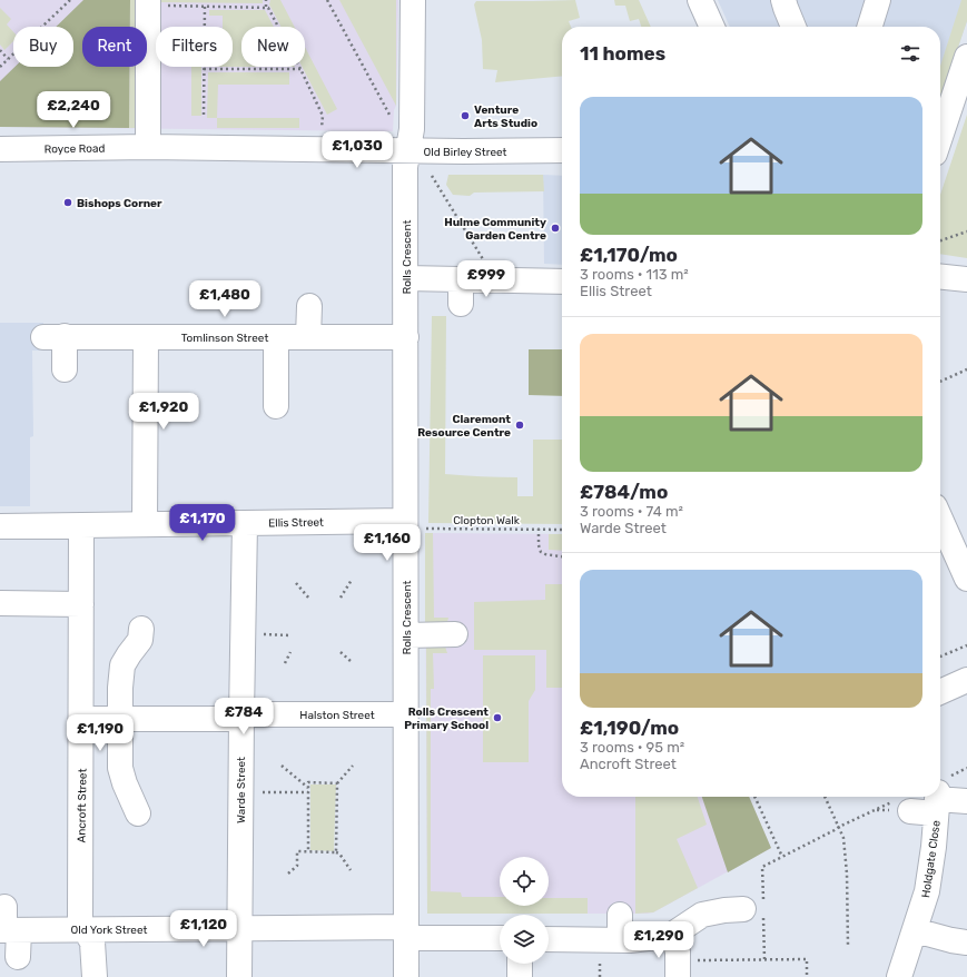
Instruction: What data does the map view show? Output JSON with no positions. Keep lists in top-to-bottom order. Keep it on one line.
{"streets":{"street":["Royce Road","Old Birley Street","Rolls Crescent","Tomlinson Street","Ellis Street","Halston Street","Warde Street","Ancroft Street","Holdgate Close","Old York Street"],"path":["Clopton Walk"]},"crossings":[["Royce Road","Old Birley Street"],["Old Birley Street","Rolls Crescent"],["Rolls Crescent","Tomlinson Street"],["Rolls Crescent","Clopton Walk"],["Rolls Crescent","Ellis Street"],["Rolls Crescent","Halston Street"],["Rolls Crescent","Old York Street"],["Clopton Walk","Ellis Street"],["Ellis Street","Warde Street"],["Ellis Street","Ancroft Street"],["Halston Street","Warde Street"],["Halston Street","Ancroft Street"],["Warde Street","Old York Street"],["Ancroft Street","Old York Street"]],"places":["Venture Arts Studio","Bishops Corner","Hulme Community Garden Centre","Claremont Resource Centre","Rolls Crescent Primary School"],"page":{"chip":["Buy","Rent","Filters","New"],"heading":"11 homes","list":[{"name":"£1,170/mo","note":"3 rooms · 113 m² · Ellis Street"},{"name":"£784/mo","note":"3 rooms · 74 m² · Warde Street"},{"name":"£1,190/mo","note":"3 rooms · 95 m² · Ancroft Street"}],"price":["£2,240","£1,030","£999","£1,480","£1,920","£1,170","£1,160","£784","£1,190","£1,120","£1,290"]}}
